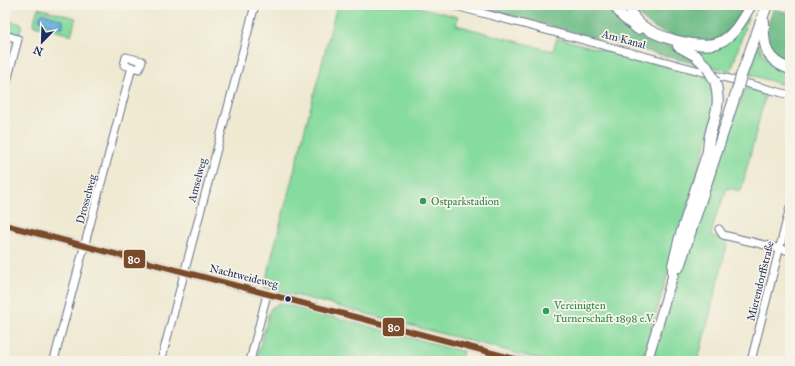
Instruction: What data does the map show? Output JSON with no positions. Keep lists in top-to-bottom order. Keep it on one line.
{"streets":{"street":["Am Kanal","Amselweg","Drosselweg","Nachtweideweg","Mierendorffstraße"]},"crossings":[["Amselweg","Nachtweideweg"],["Drosselweg","Nachtweideweg"]],"places":["Ostparkstadion","Vereinigten Turnerschaft 1898 e.V."],"lines":["transit line 80"],"north":"bottom left"}
